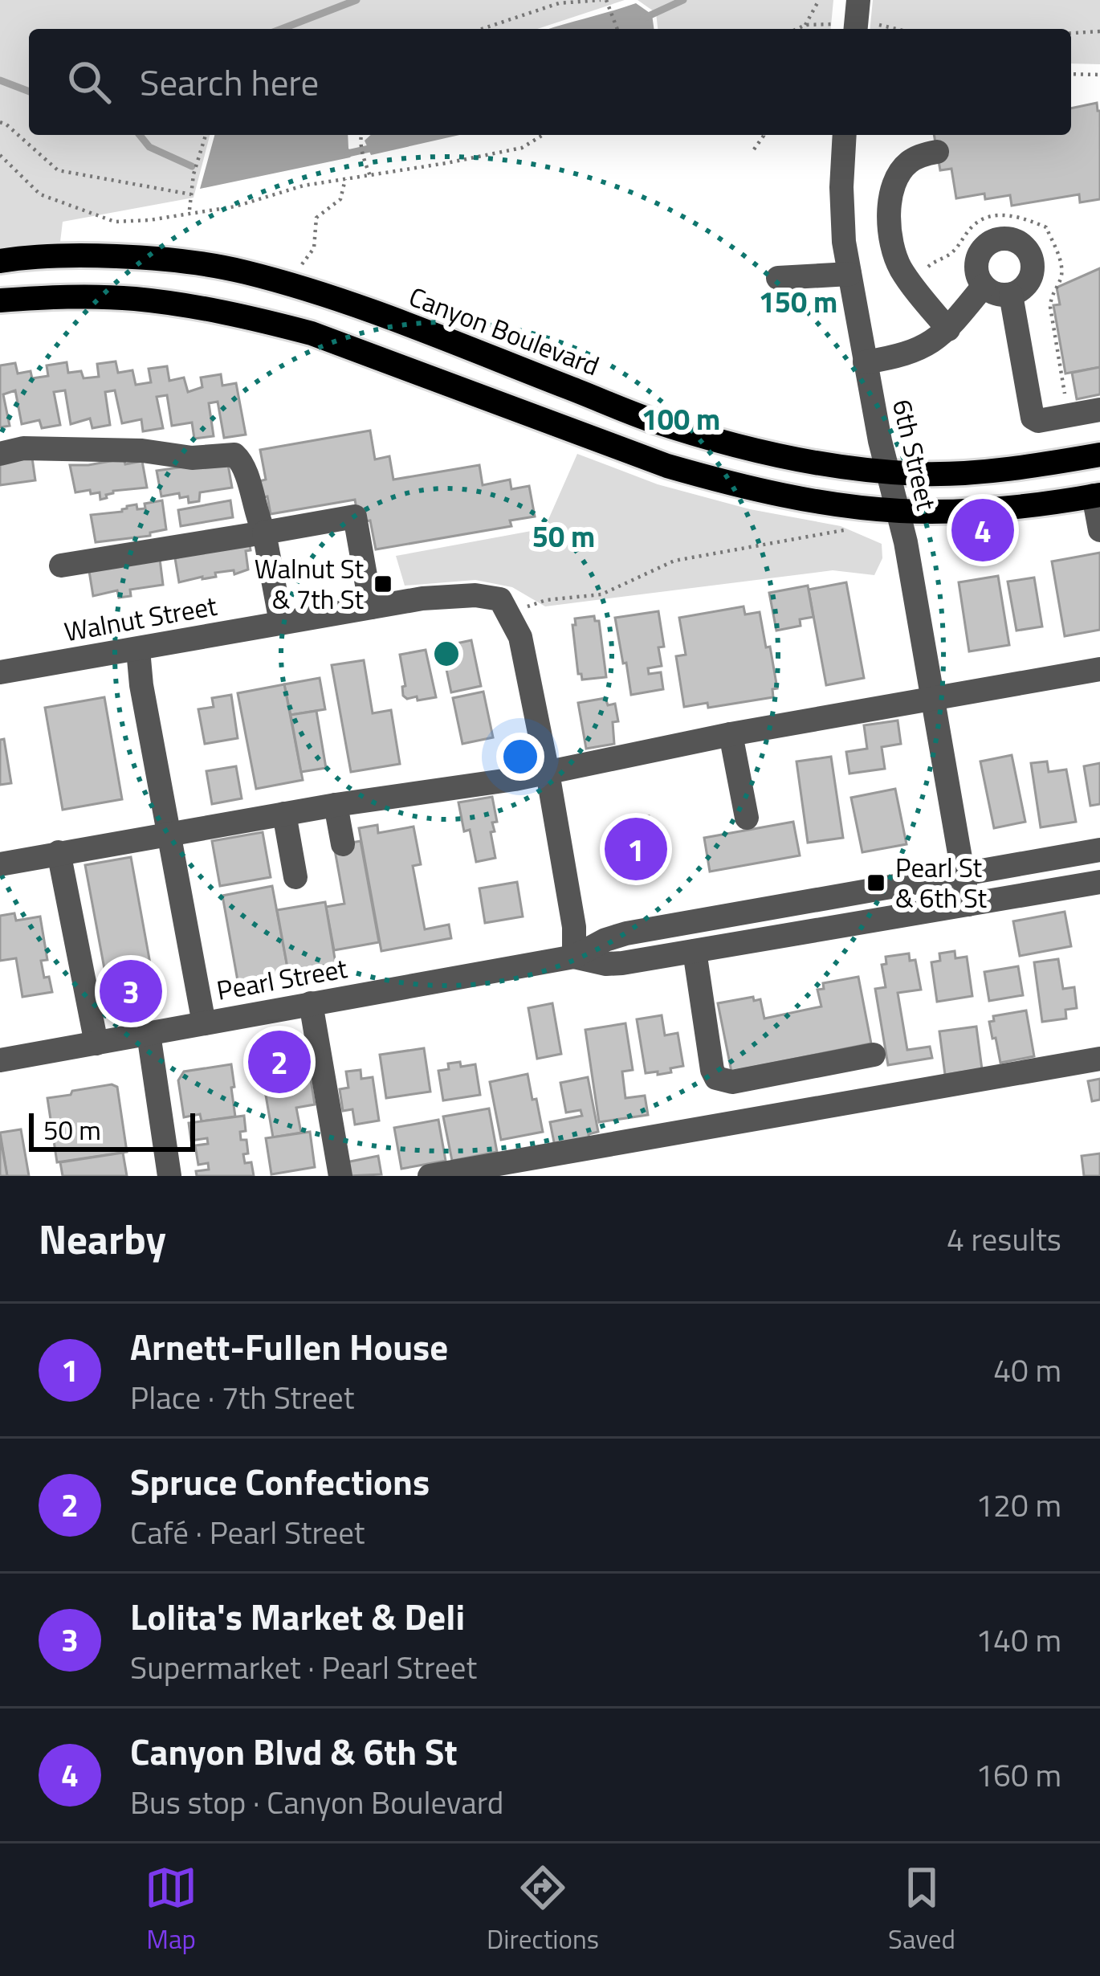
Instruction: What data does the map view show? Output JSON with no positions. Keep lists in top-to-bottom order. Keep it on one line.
{"streets":{"main road":["Canyon Boulevard"],"street":["6th Street","Walnut Street","Pearl Street"]},"crossings":[["Canyon Boulevard","6th Street"],["6th Street","Pearl Street"]],"places":{"transit":["Walnut St & 7th St","Pearl St & 6th St"]},"scale_bar":"50 m","page":{"search":"Search here","pins":["4","1","3","2"],"scale":"50 m","heading":["Nearby","4 results"],"list":[{"mark":"1","name":"Arnett-Fullen House","note":"Place · 7th Street","value":"40 m"},{"mark":"2","name":"Spruce Confections","note":"Café · Pearl Street","value":"120 m"},{"mark":"3","name":"Lolita's Market & Deli","note":"Supermarket · Pearl Street","value":"140 m"},{"mark":"4","name":"Canyon Blvd & 6th St","note":"Bus stop · Canyon Boulevard","value":"160 m"}],"nav":["Map","Directions","Saved"]},"rings":["150 m","100 m","50 m"]}
